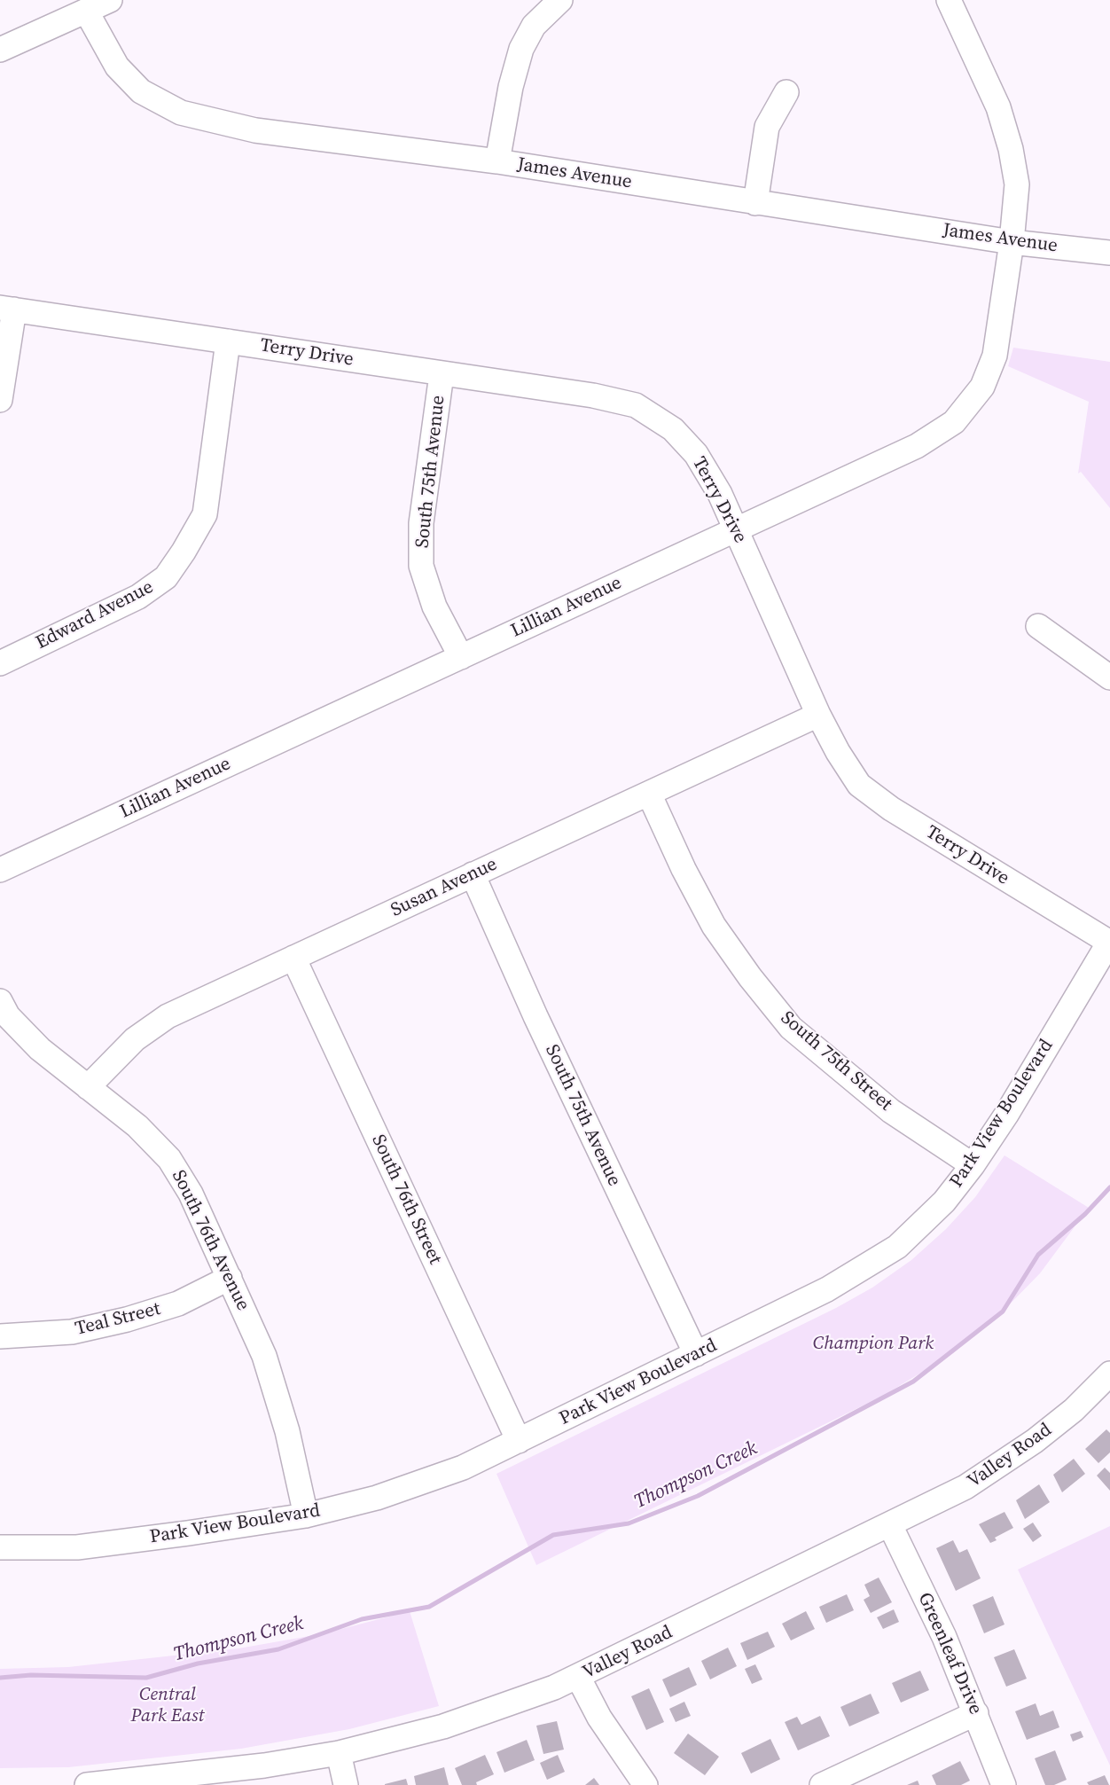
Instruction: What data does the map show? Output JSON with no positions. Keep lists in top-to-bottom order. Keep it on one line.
{"streets":{"street":["James Avenue","Terry Drive","South 75th Avenue","Lillian Avenue","Edward Avenue","Susan Avenue","South 75th Street","Park View Boulevard","South 76th Street","South 76th Avenue","Teal Street","Valley Road","Greenleaf Drive"]},"crossings":[["James Avenue","Lillian Avenue"],["Terry Drive","South 75th Avenue"],["Terry Drive","Lillian Avenue"],["Terry Drive","Edward Avenue"],["Terry Drive","Susan Avenue"],["Terry Drive","Park View Boulevard"],["South 75th Avenue","Lillian Avenue"],["South 75th Avenue","Susan Avenue"],["South 75th Avenue","Park View Boulevard"],["Susan Avenue","South 75th Street"],["Susan Avenue","South 76th Street"],["Susan Avenue","South 76th Avenue"],["South 75th Street","Park View Boulevard"],["Park View Boulevard","South 76th Street"],["Park View Boulevard","South 76th Avenue"],["South 76th Avenue","Teal Street"],["Valley Road","Greenleaf Drive"]],"water":["Thompson Creek"],"parks":["Champion Park","Central Park East"]}
